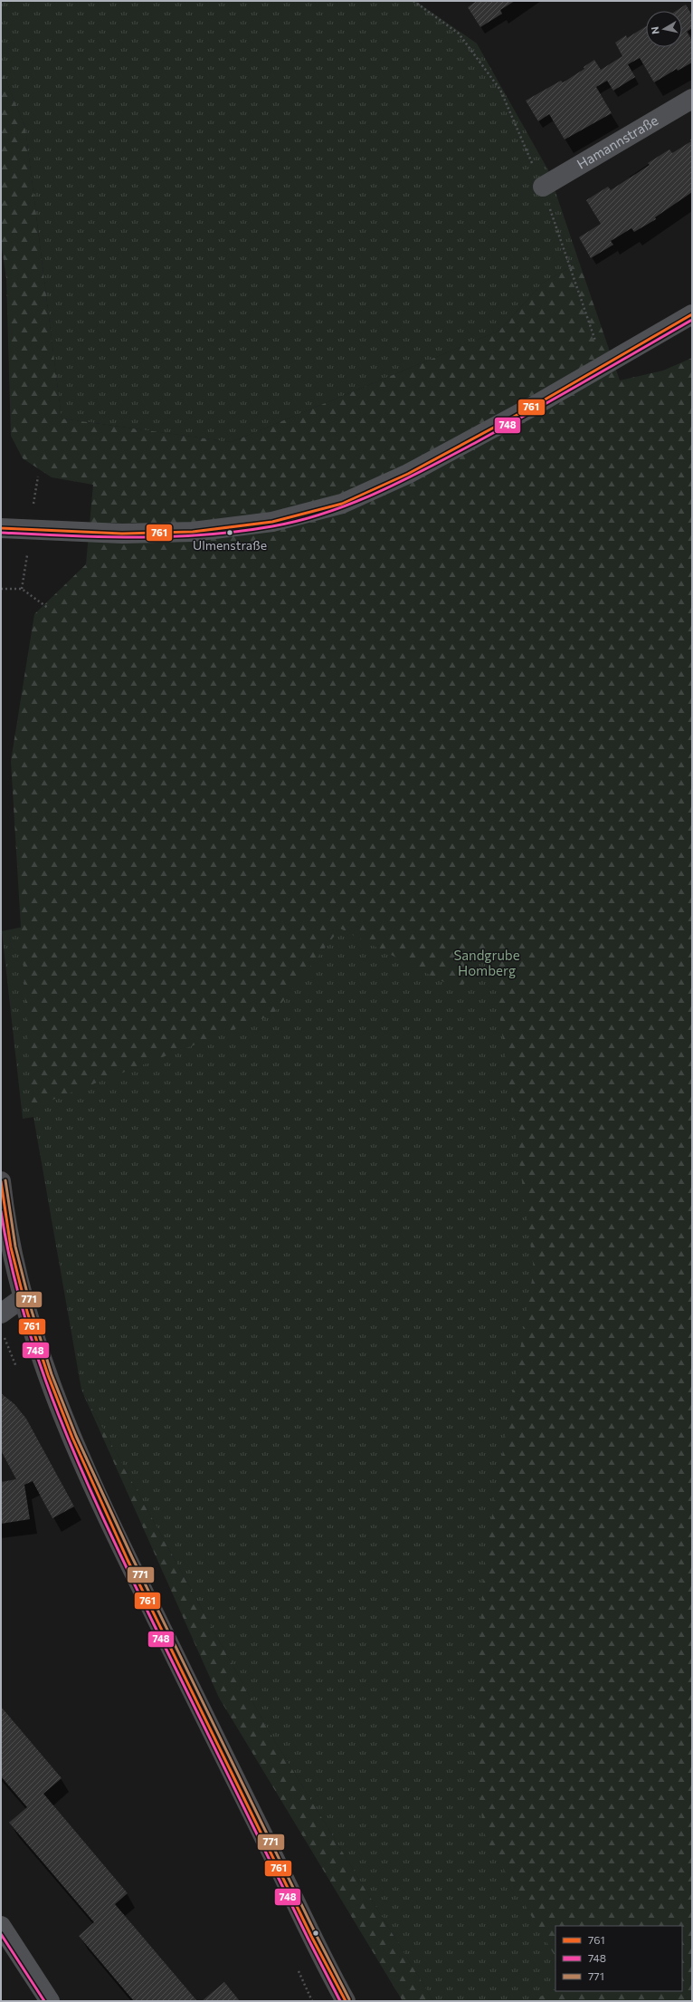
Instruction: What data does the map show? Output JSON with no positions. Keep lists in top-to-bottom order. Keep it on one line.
{"streets":{"street":["Hamannstraße"]},"parks":["Sandgrube Homberg"],"places":["Ulmenstraße"],"lines":["transit line 761","transit line 748","transit line 771"],"legend":["761","748","771"],"north":"left"}
